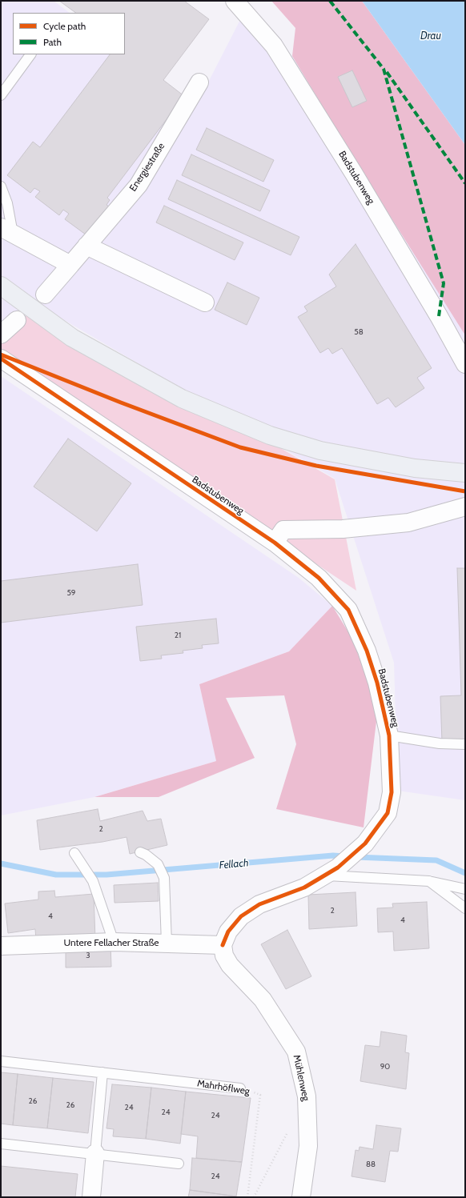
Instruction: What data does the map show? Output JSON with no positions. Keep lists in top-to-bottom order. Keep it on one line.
{"streets":{"street":["Energiestraße","Badstubenweg","Untere Fellacher Straße","Mühlenweg"],"lane":["Mahrhöflweg"]},"crossings":[["Badstubenweg","Untere Fellacher Straße"],["Badstubenweg","Mühlenweg"],["Untere Fellacher Straße","Mühlenweg"]],"water":["Drau","Fellach"],"house_numbers":["58","59","21","2","2","4","4","3","90","26","26","24","24","24","88","24"],"legend":["Cycle path","Path"]}
